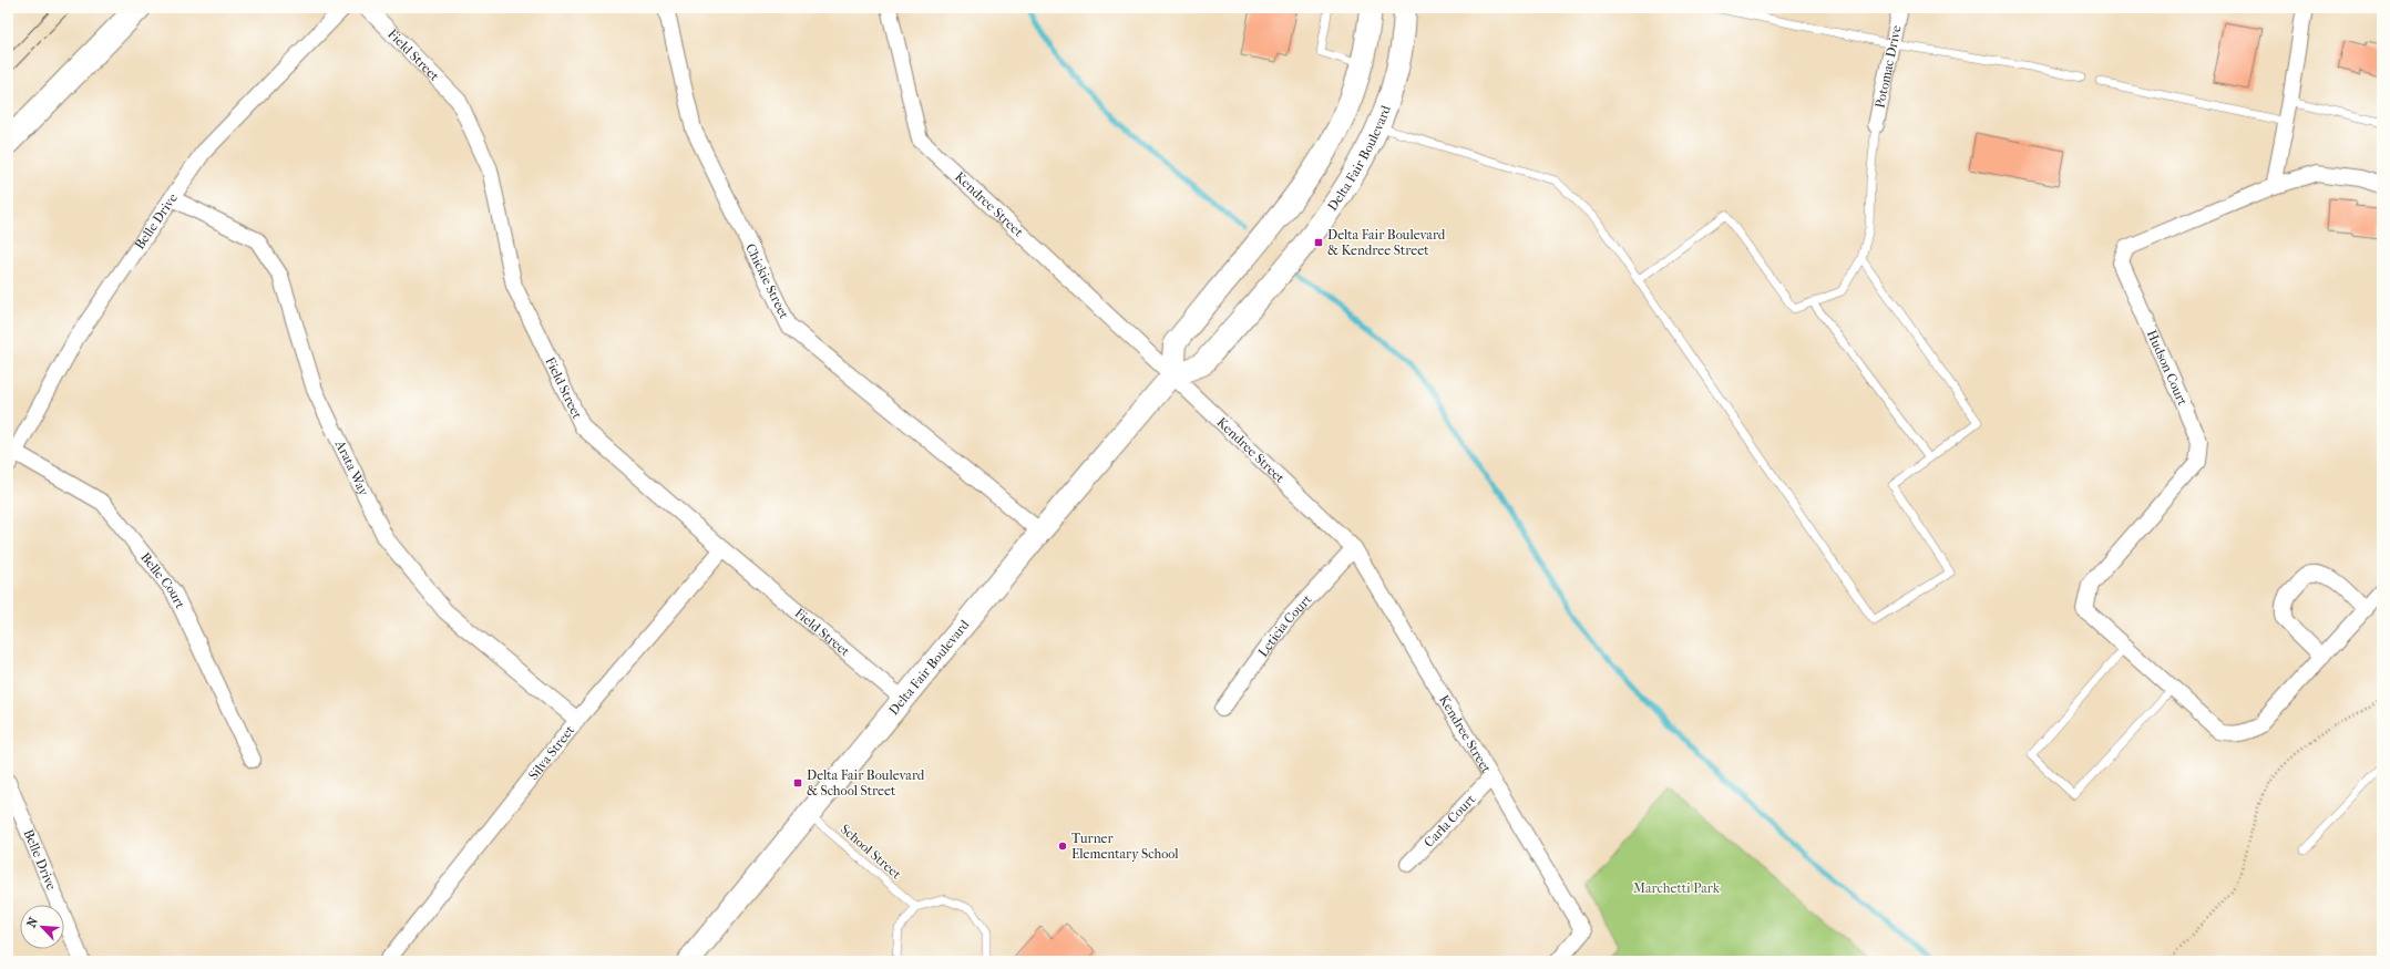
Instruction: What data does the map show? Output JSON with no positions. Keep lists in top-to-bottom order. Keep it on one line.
{"streets":{"main road":["Delta Fair Boulevard"],"street":["Field Street","Potomac Drive","Kendree Street","Belle Drive","Chickie Street","Hudson Court","Arata Way","Belle Court","Leticia Court","Silva Street","Carla Court"],"lane":["School Street"]},"crossings":[["Field Street","Delta Fair Boulevard"],["Field Street","Silva Street"],["Delta Fair Boulevard","Kendree Street"],["Delta Fair Boulevard","Chickie Street"],["Delta Fair Boulevard","School Street"],["Kendree Street","Leticia Court"],["Kendree Street","Carla Court"],["Belle Drive","Arata Way"],["Belle Drive","Belle Court"],["Arata Way","Silva Street"]],"parks":["Marchetti Park"],"places":{"transit":["Delta Fair Boulevard & Kendree Street","Delta Fair Boulevard & School Street"],"other":["Turner Elementary School"]},"north":"top left"}
